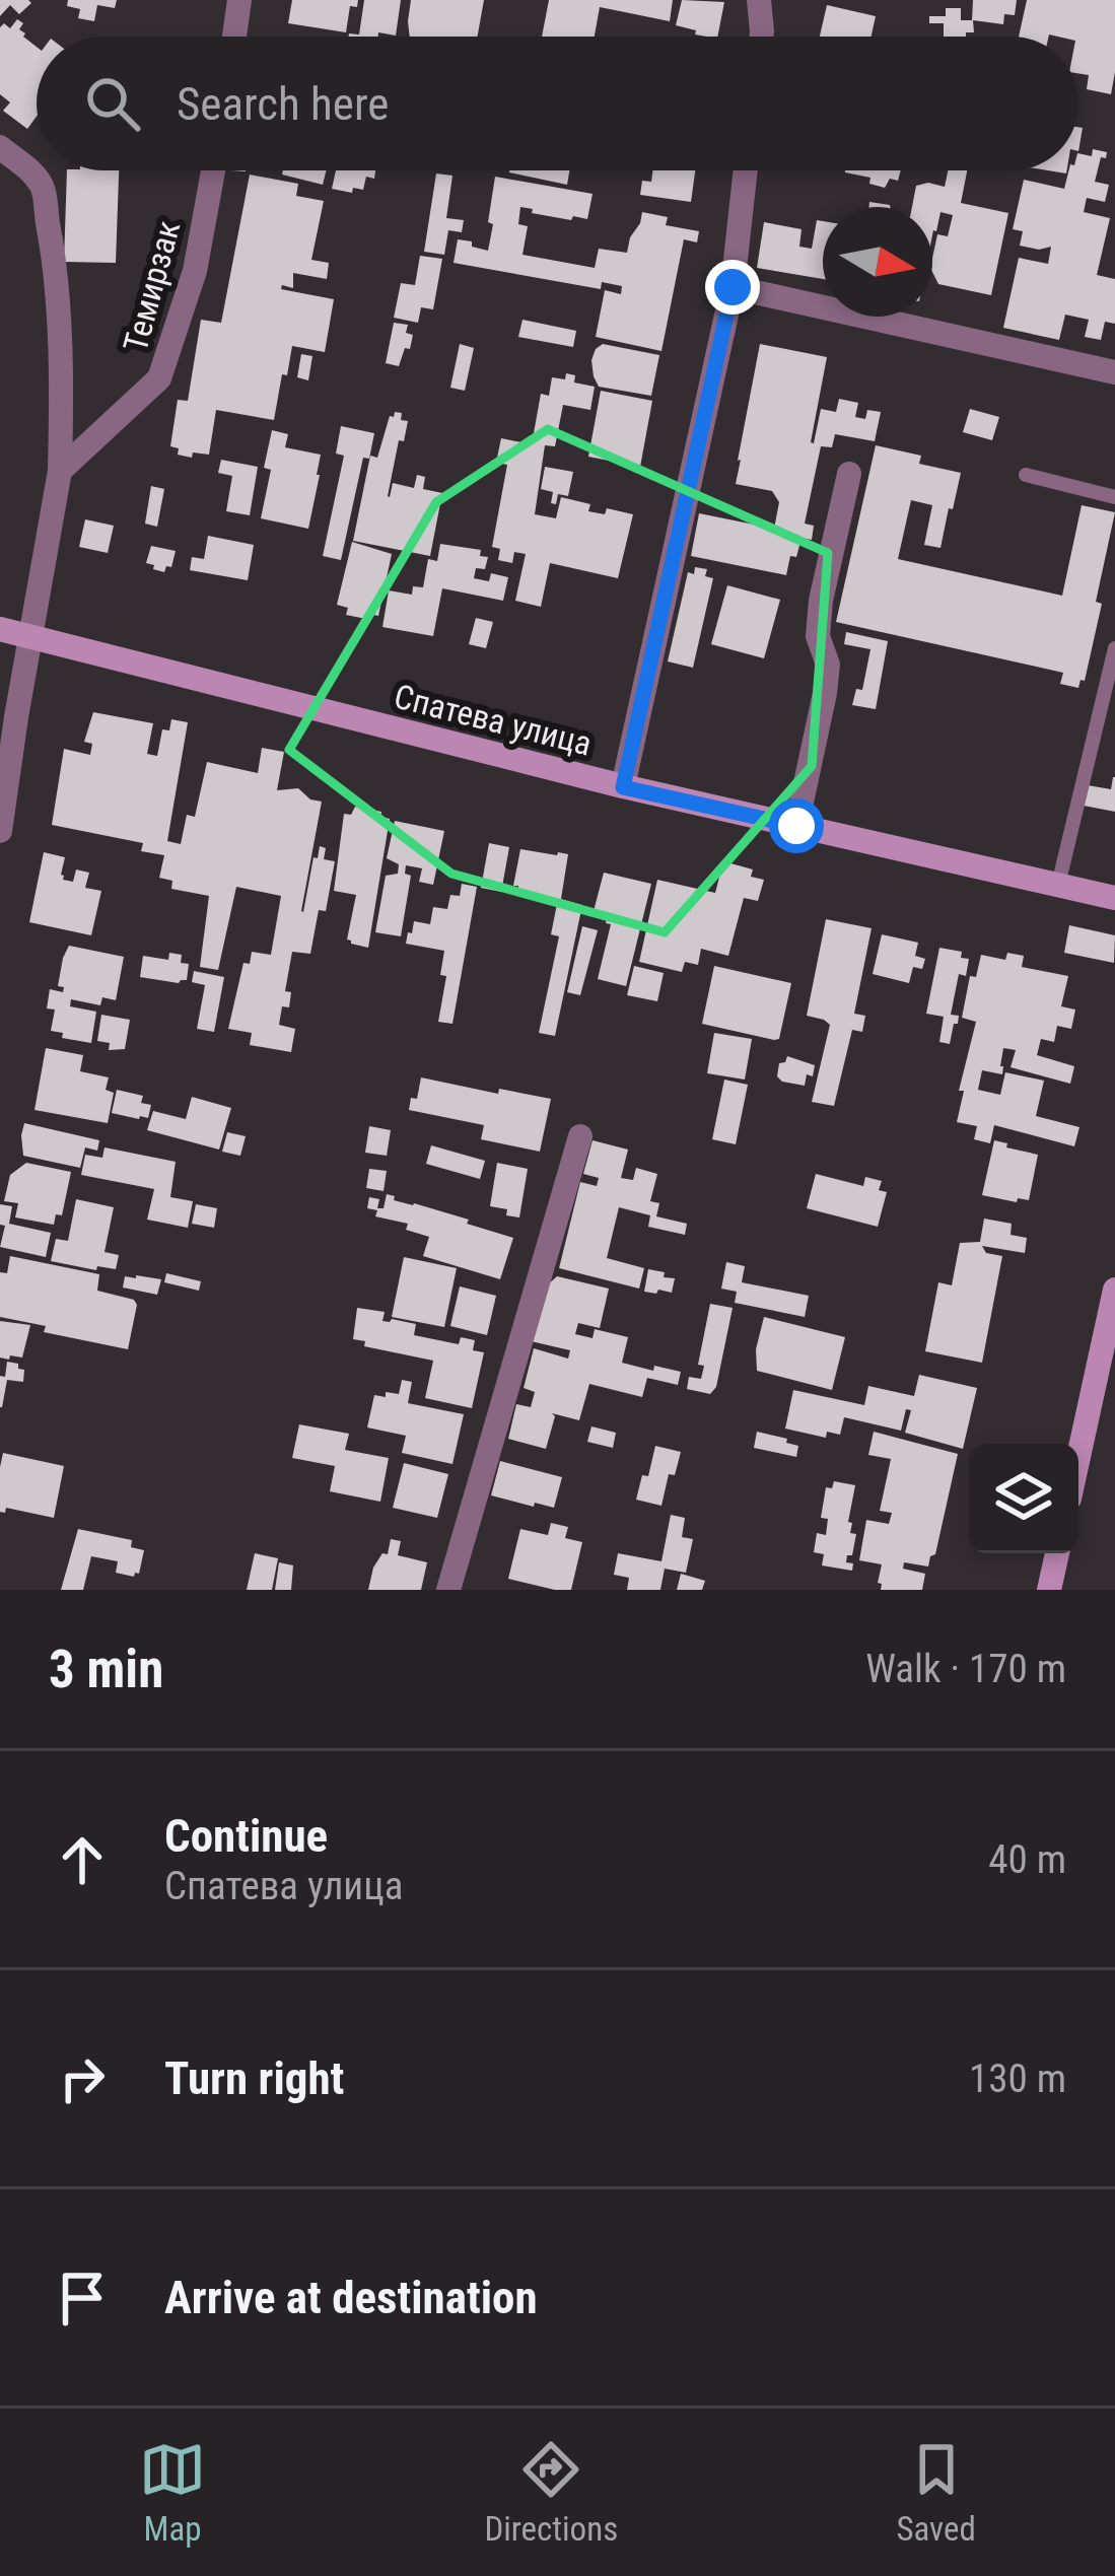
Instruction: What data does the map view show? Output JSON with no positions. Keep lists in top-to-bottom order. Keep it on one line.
{"streets":{"street":["Темирзак","Спатева улица"]},"north":"right","page":{"search":"Search here","heading":["3 min","Walk · 170 m"],"list":[["Continue","Спатева улица","40 m"],["Turn right","130 m"],"Arrive at destination"],"nav":["Map","Directions","Saved"]}}
